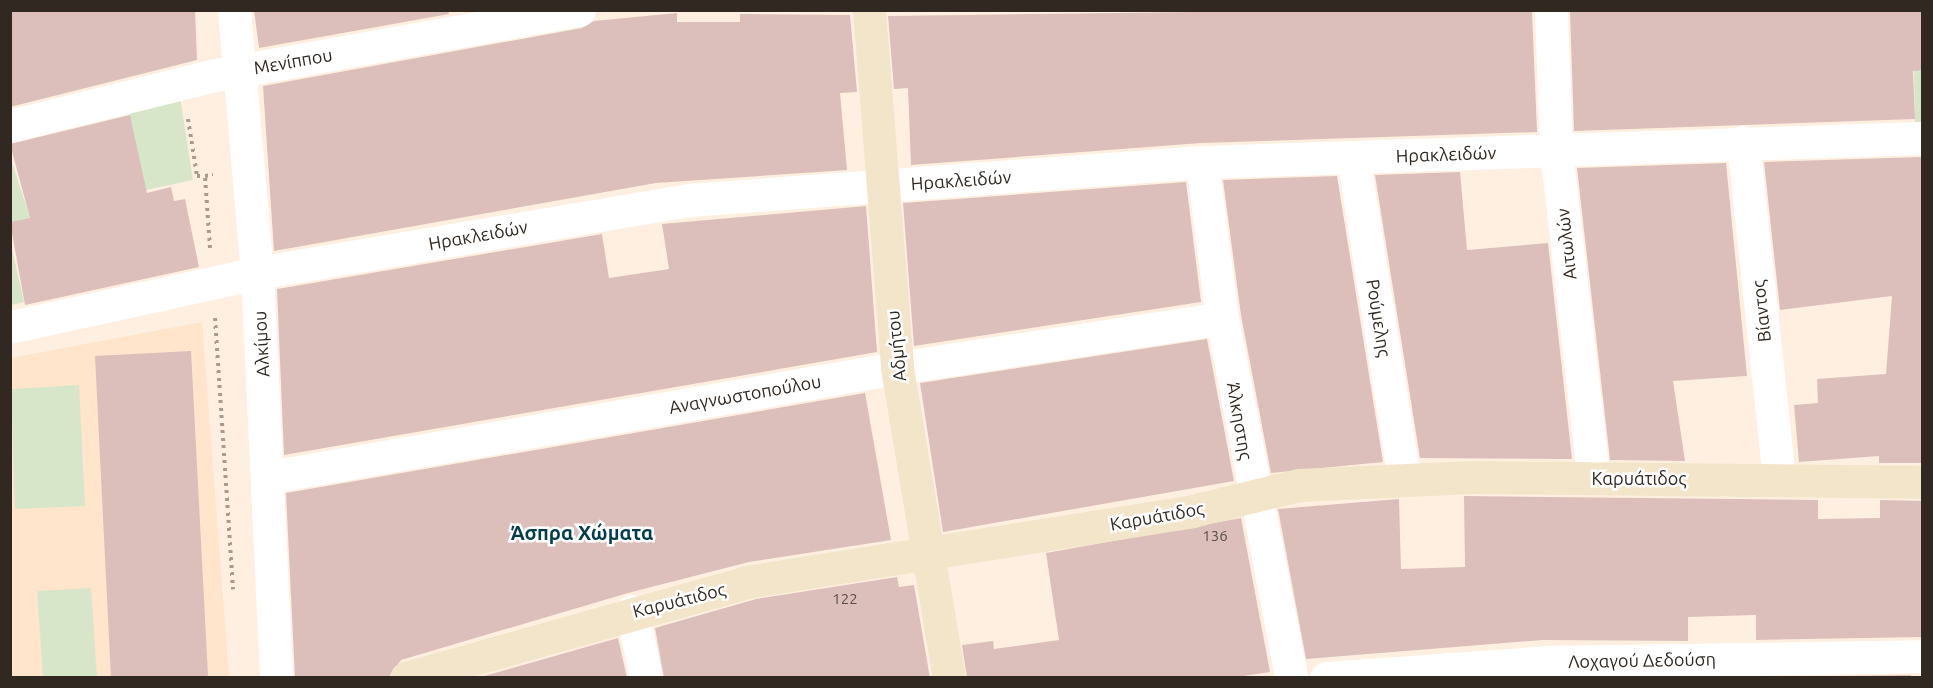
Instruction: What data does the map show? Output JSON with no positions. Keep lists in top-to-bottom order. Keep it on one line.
{"streets":{"street":["Μενίππου","Ηρακλειδών","Αιτωλών","Βίαντος","Ρούμελης","Αλκίμου","Αδμήτου","Αναγνωστοπούλου","Άλκηστης","Καρυάτιδος","Λοχαγού Δεδούση"]},"crossings":[["Μενίππου","Αλκίμου"],["Ηρακλειδών","Αιτωλών"],["Ηρακλειδών","Βίαντος"],["Ηρακλειδών","Ρούμελης"],["Ηρακλειδών","Αλκίμου"],["Ηρακλειδών","Αδμήτου"],["Ηρακλειδών","Άλκηστης"],["Αιτωλών","Καρυάτιδος"],["Βίαντος","Καρυάτιδος"],["Ρούμελης","Καρυάτιδος"],["Αλκίμου","Αναγνωστοπούλου"],["Αδμήτου","Αναγνωστοπούλου"],["Αδμήτου","Καρυάτιδος"],["Αναγνωστοπούλου","Άλκηστης"],["Άλκηστης","Καρυάτιδος"]],"districts":["Άσπρα Χώματα"],"house_numbers":["136","122"]}
